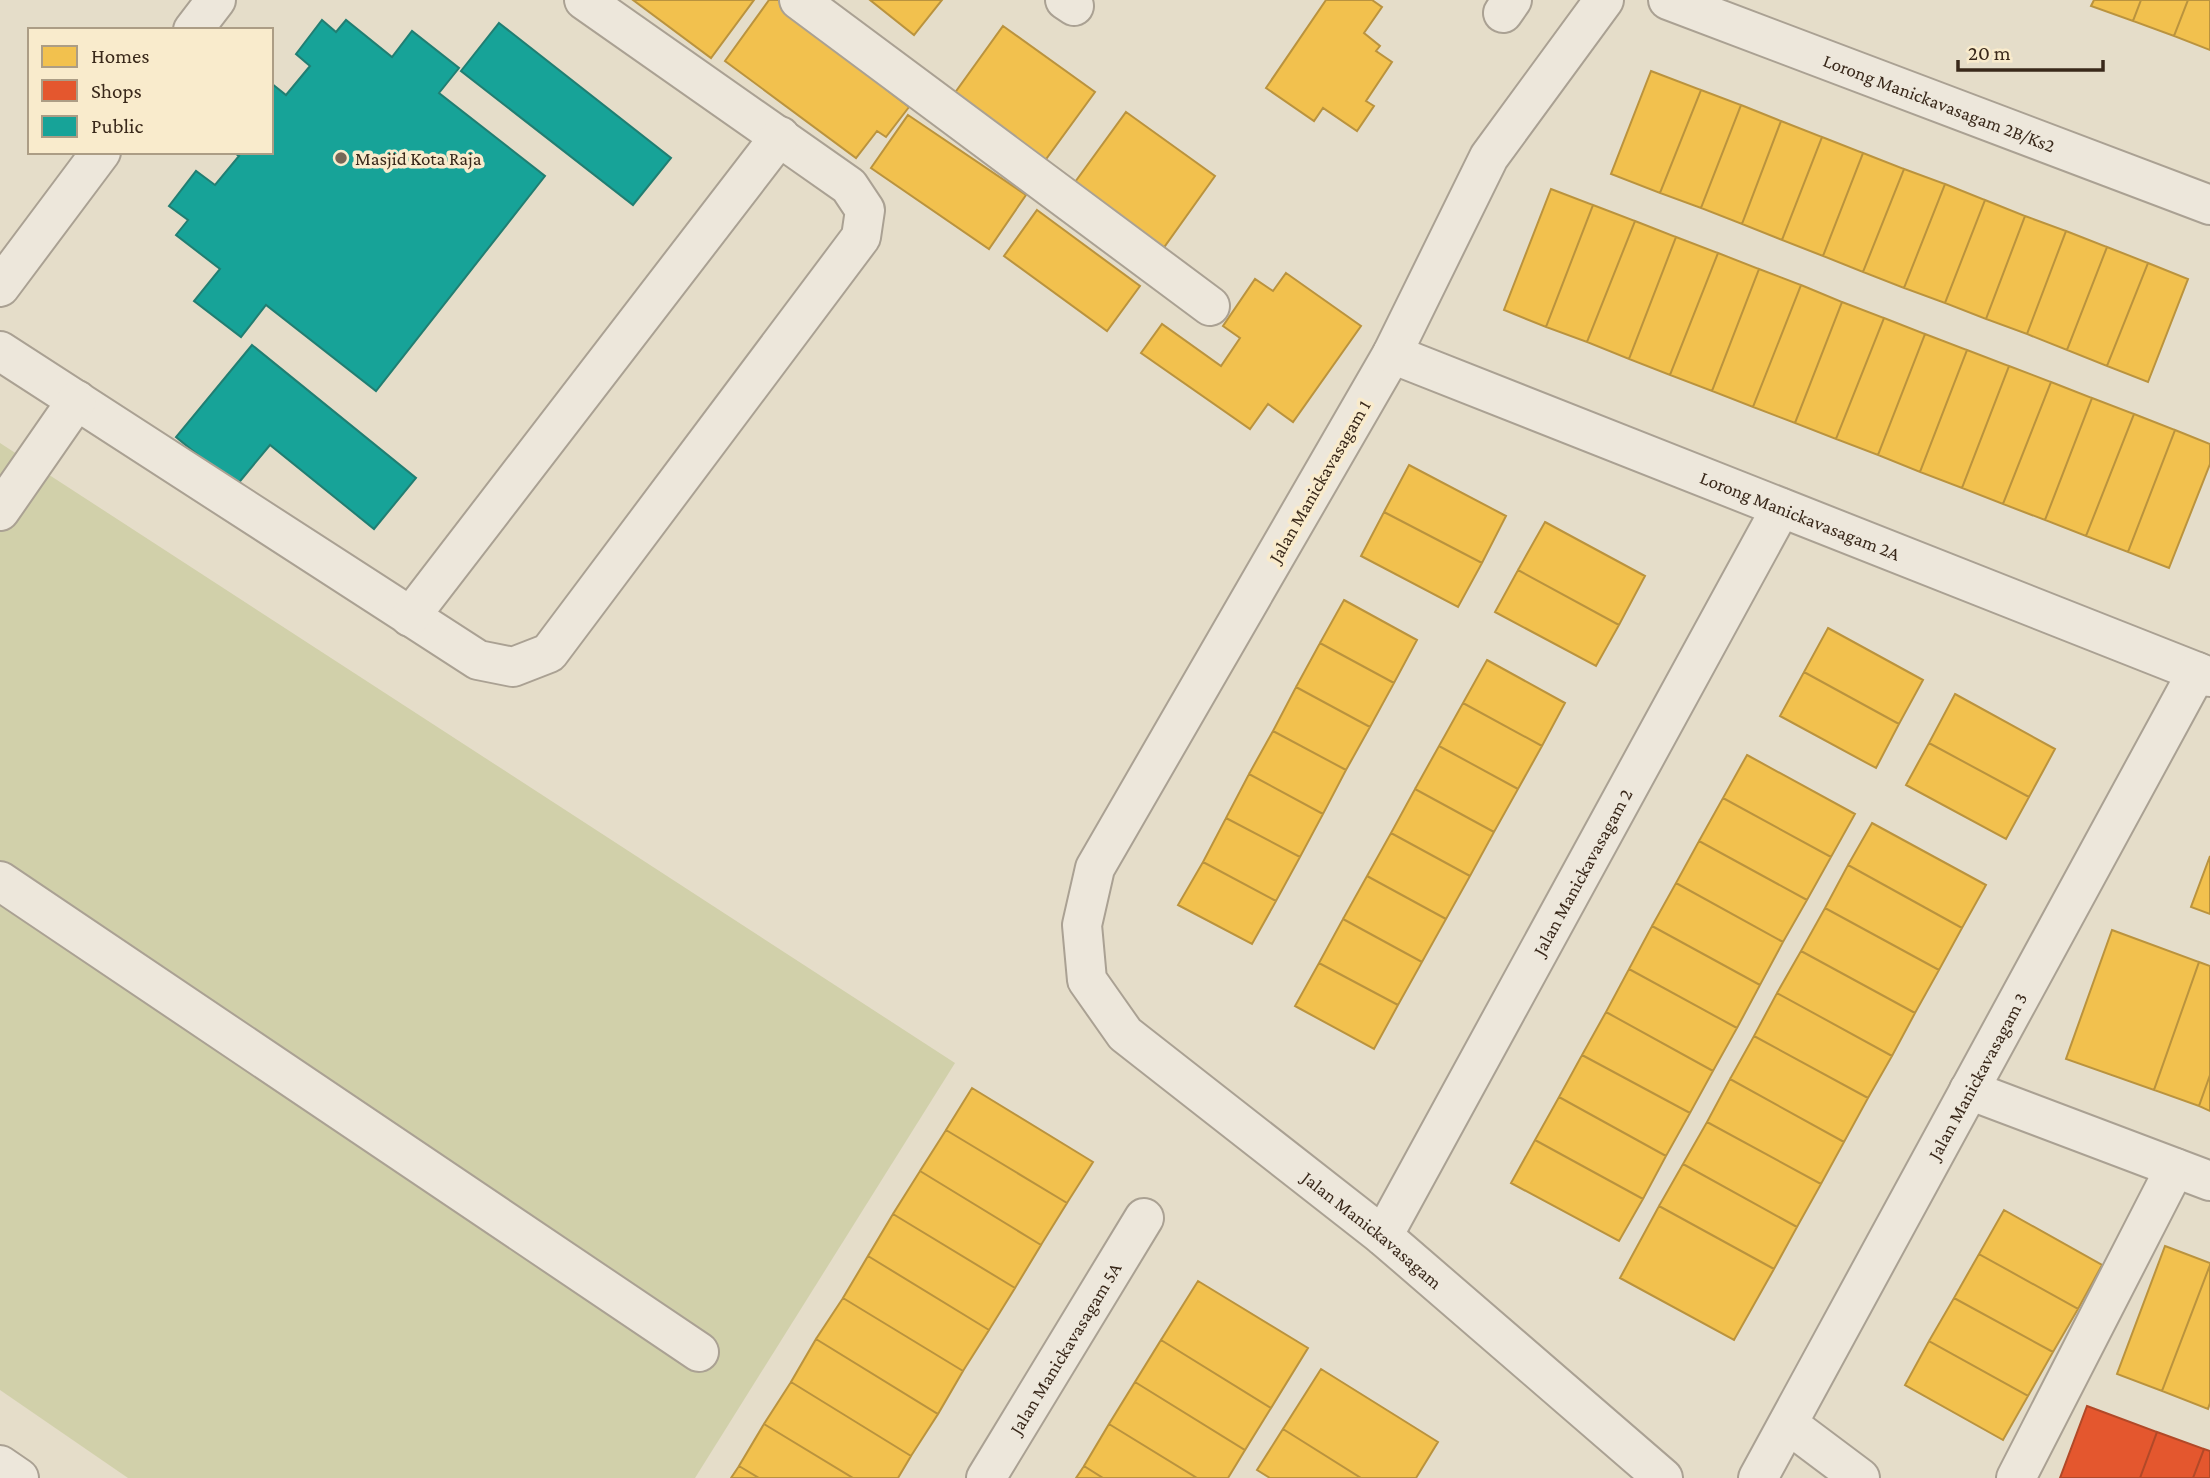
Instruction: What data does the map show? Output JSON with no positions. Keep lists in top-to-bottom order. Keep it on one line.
{"streets":{"street":["Lorong Manickavasagam 2B/Ks2","Jalan Manickavasagam 1","Lorong Manickavasagam 2A","Jalan Manickavasagam 2","Jalan Manickavasagam 3","Jalan Manickavasagam","Jalan Manickavasagam 5A"]},"crossings":[["Jalan Manickavasagam 1","Lorong Manickavasagam 2A"],["Jalan Manickavasagam 1","Jalan Manickavasagam"],["Lorong Manickavasagam 2A","Jalan Manickavasagam 2"],["Lorong Manickavasagam 2A","Jalan Manickavasagam 3"],["Jalan Manickavasagam 2","Jalan Manickavasagam"]],"places":["Masjid Kota Raja"],"legend":["Homes","Shops","Public"],"scale_bar":"20 m"}
